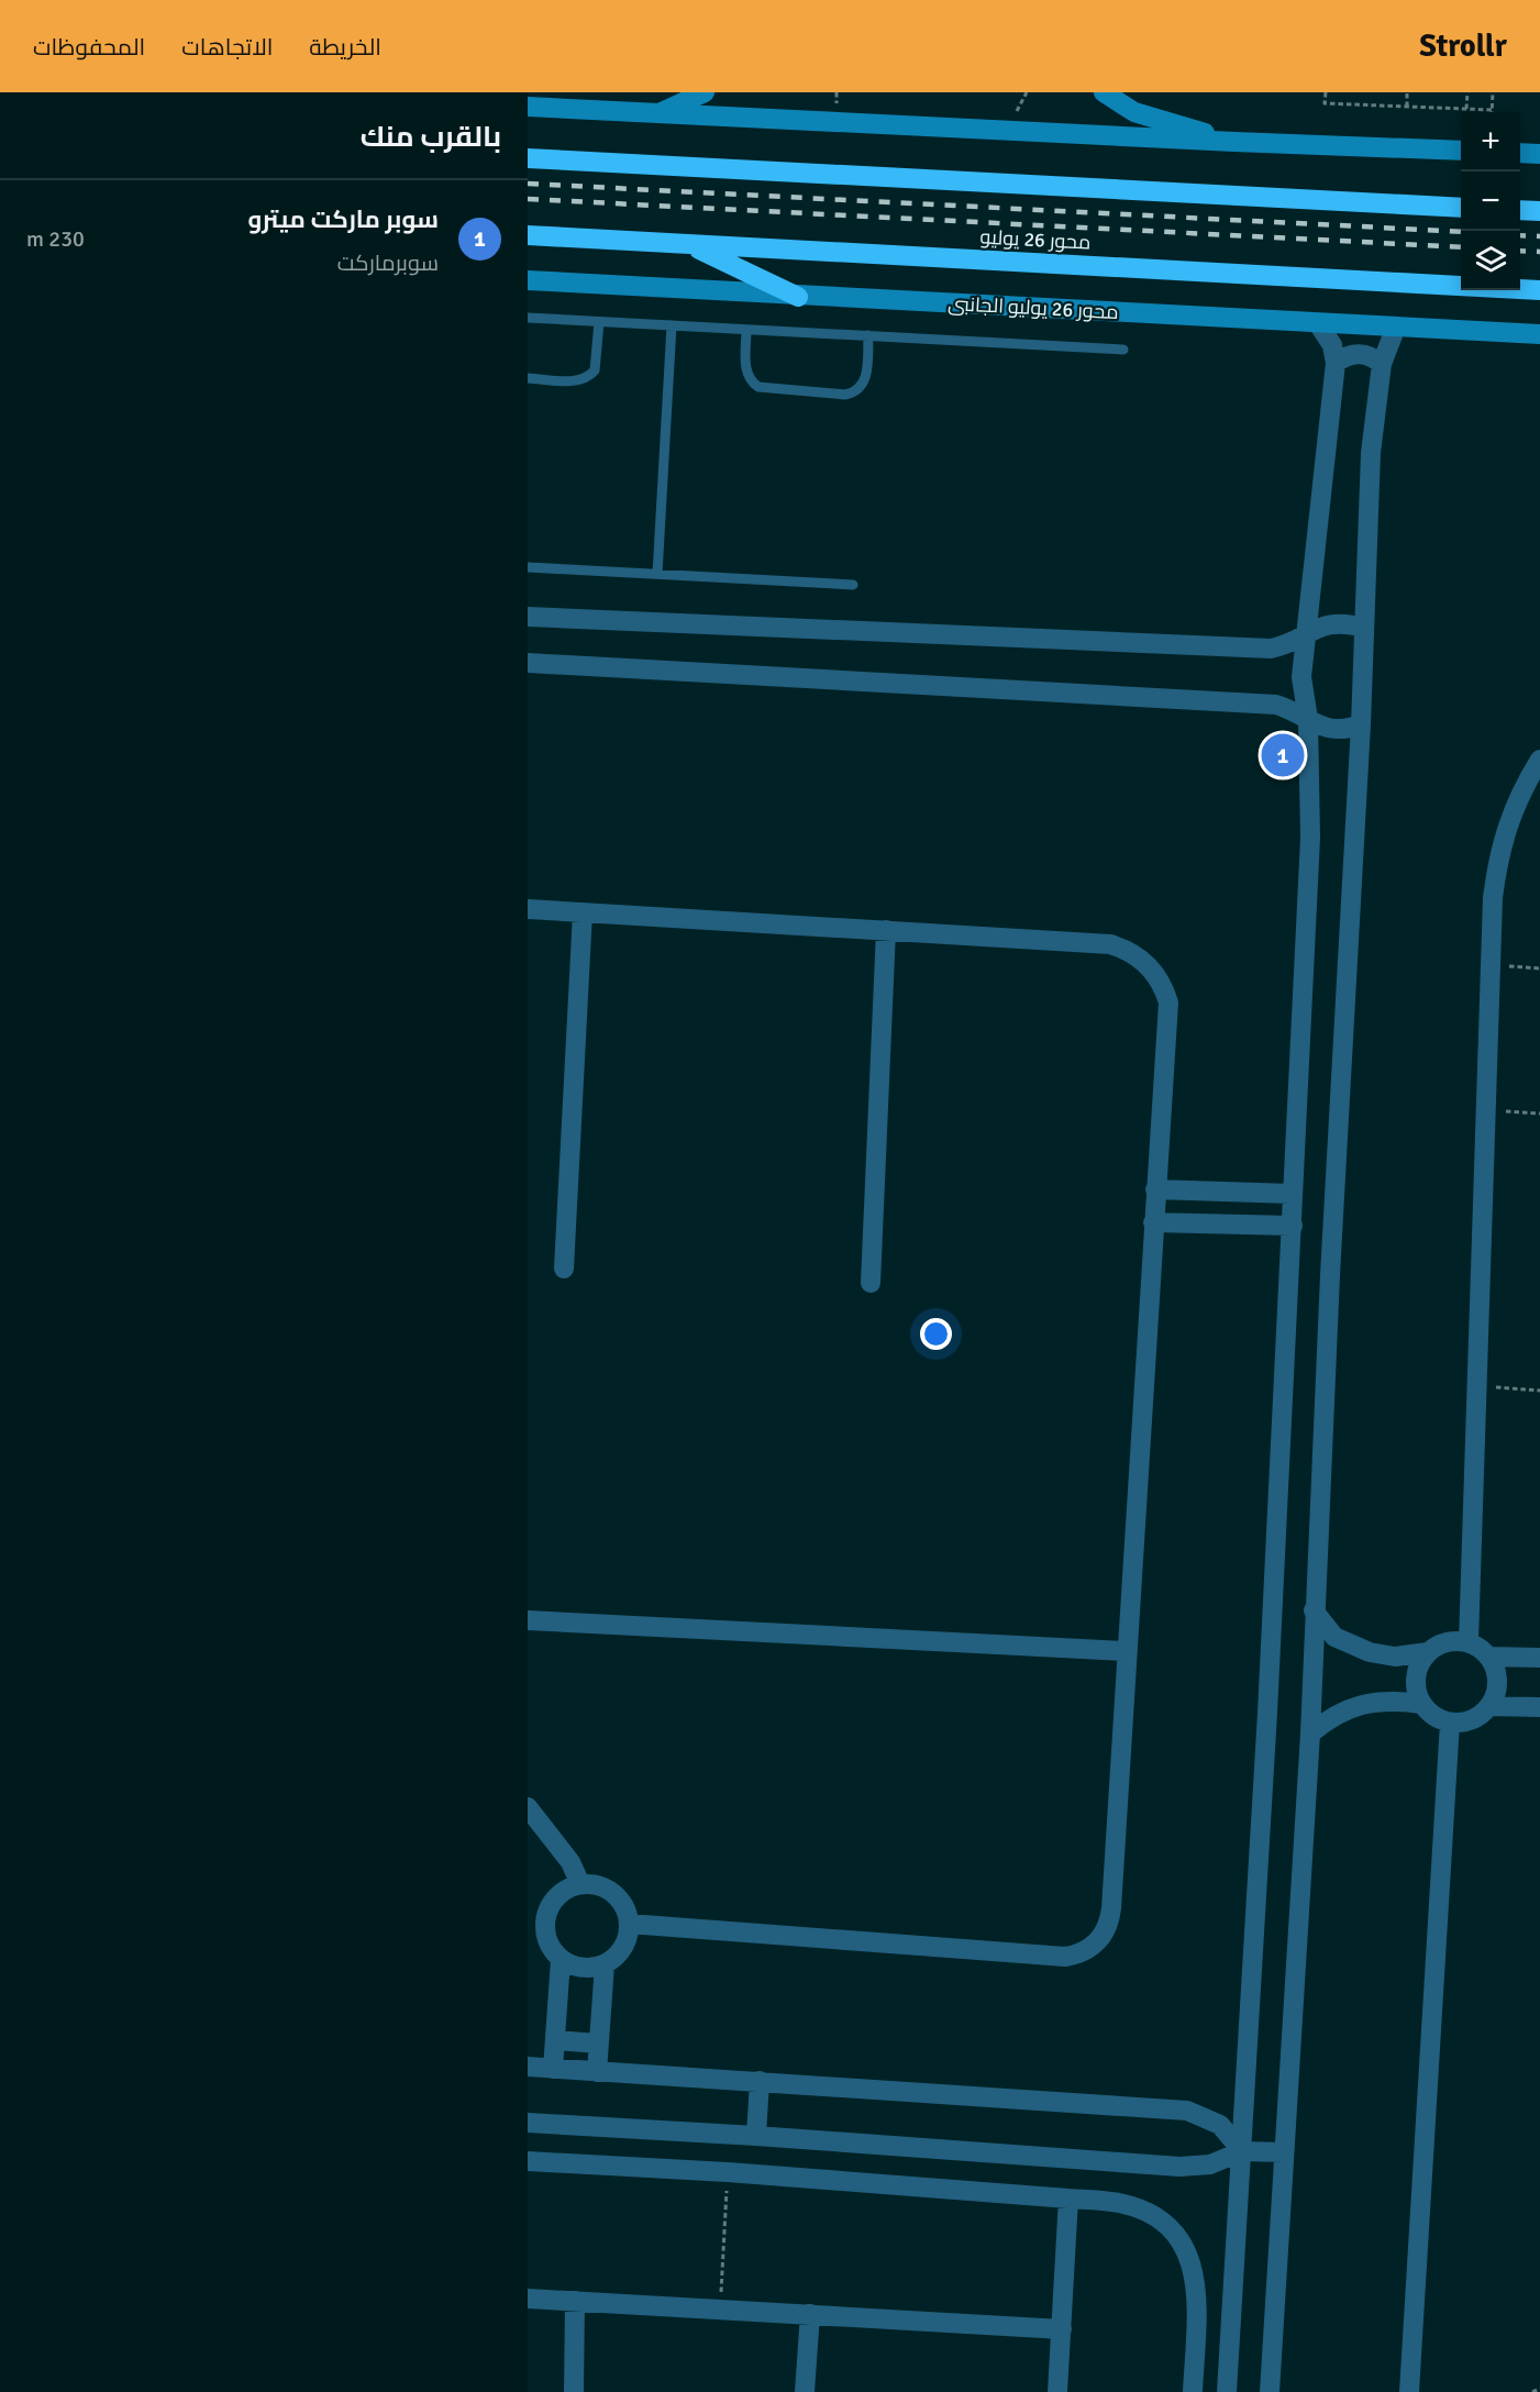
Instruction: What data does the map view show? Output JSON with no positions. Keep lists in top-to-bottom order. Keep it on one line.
{"streets":{"highway":["محور 26 يوليو"],"main road":["محور 26 يوليو الجانبى"]},"page":{"header":"Strollr","nav":["الخريطة","الاتجاهات","المحفوظات"],"heading":"بالقرب منك","map_buttons":["+","−"],"list":[{"mark":"1","name":"سوبر ماركت ميترو","note":"سوبرماركت","value":"230 m"}],"pins":"1"}}
